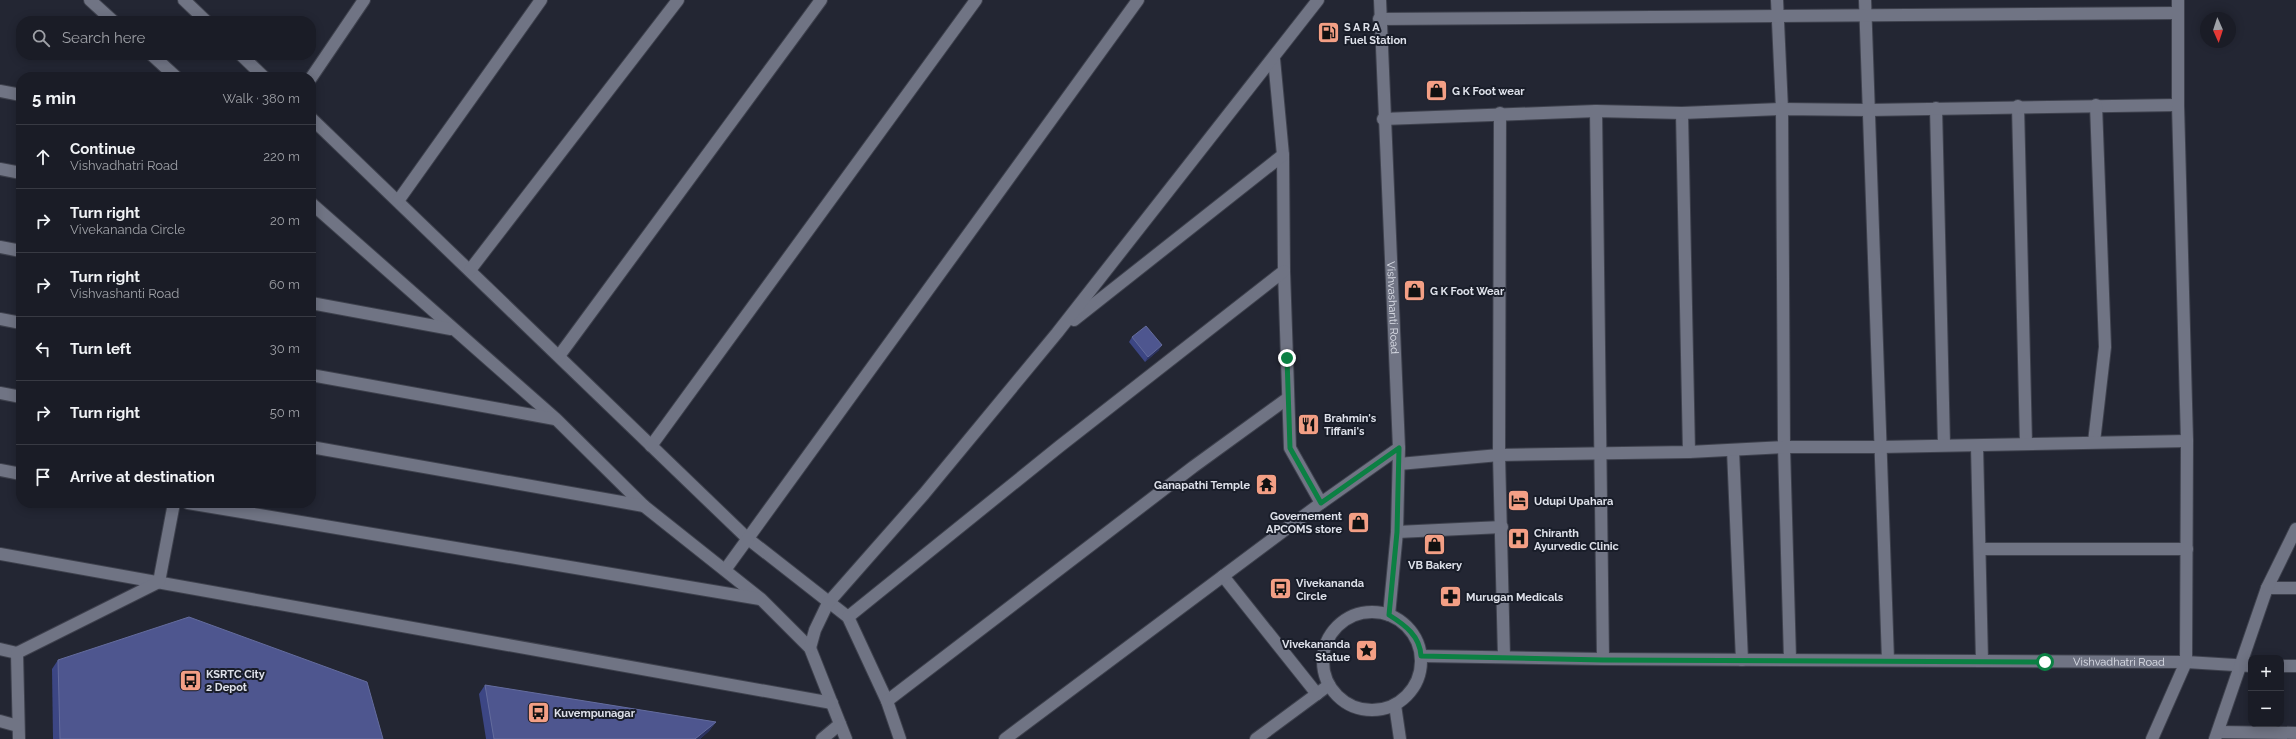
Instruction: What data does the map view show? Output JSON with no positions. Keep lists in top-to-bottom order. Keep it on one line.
{"streets":{"street":["Vishvashanti Road","Vishvadhatri Road"]},"crossings":[["Vishvashanti Road","Vishvadhatri Road"]],"places":{"fuel station":["S A R A Fuel Station"],"shop":["G K Foot wear","G K Foot Wear","Governement APCOMS store","VB Bakery"],"restaurant":["Brahmin's Tiffani's"],"temple":["Ganapathi Temple"],"hotel":["Udupi Upahara"],"hospital":["Chiranth Ayurvedic Clinic"],"bus stop":["Vivekananda Circle","KSRTC City 2 Depot","Kuvempunagar"],"pharmacy":["Murugan Medicals"],"place":["Vivekananda Statue"]},"north":"bottom","page":{"search":"Search here","heading":["5 min","Walk · 380 m"],"list":[["Continue","Vishvadhatri Road","220 m"],["Turn right","Vivekananda Circle","20 m"],["Turn right","Vishvashanti Road","60 m"],["Turn left","30 m"],["Turn right","50 m"],"Arrive at destination"],"map_buttons":["+","−"]}}
